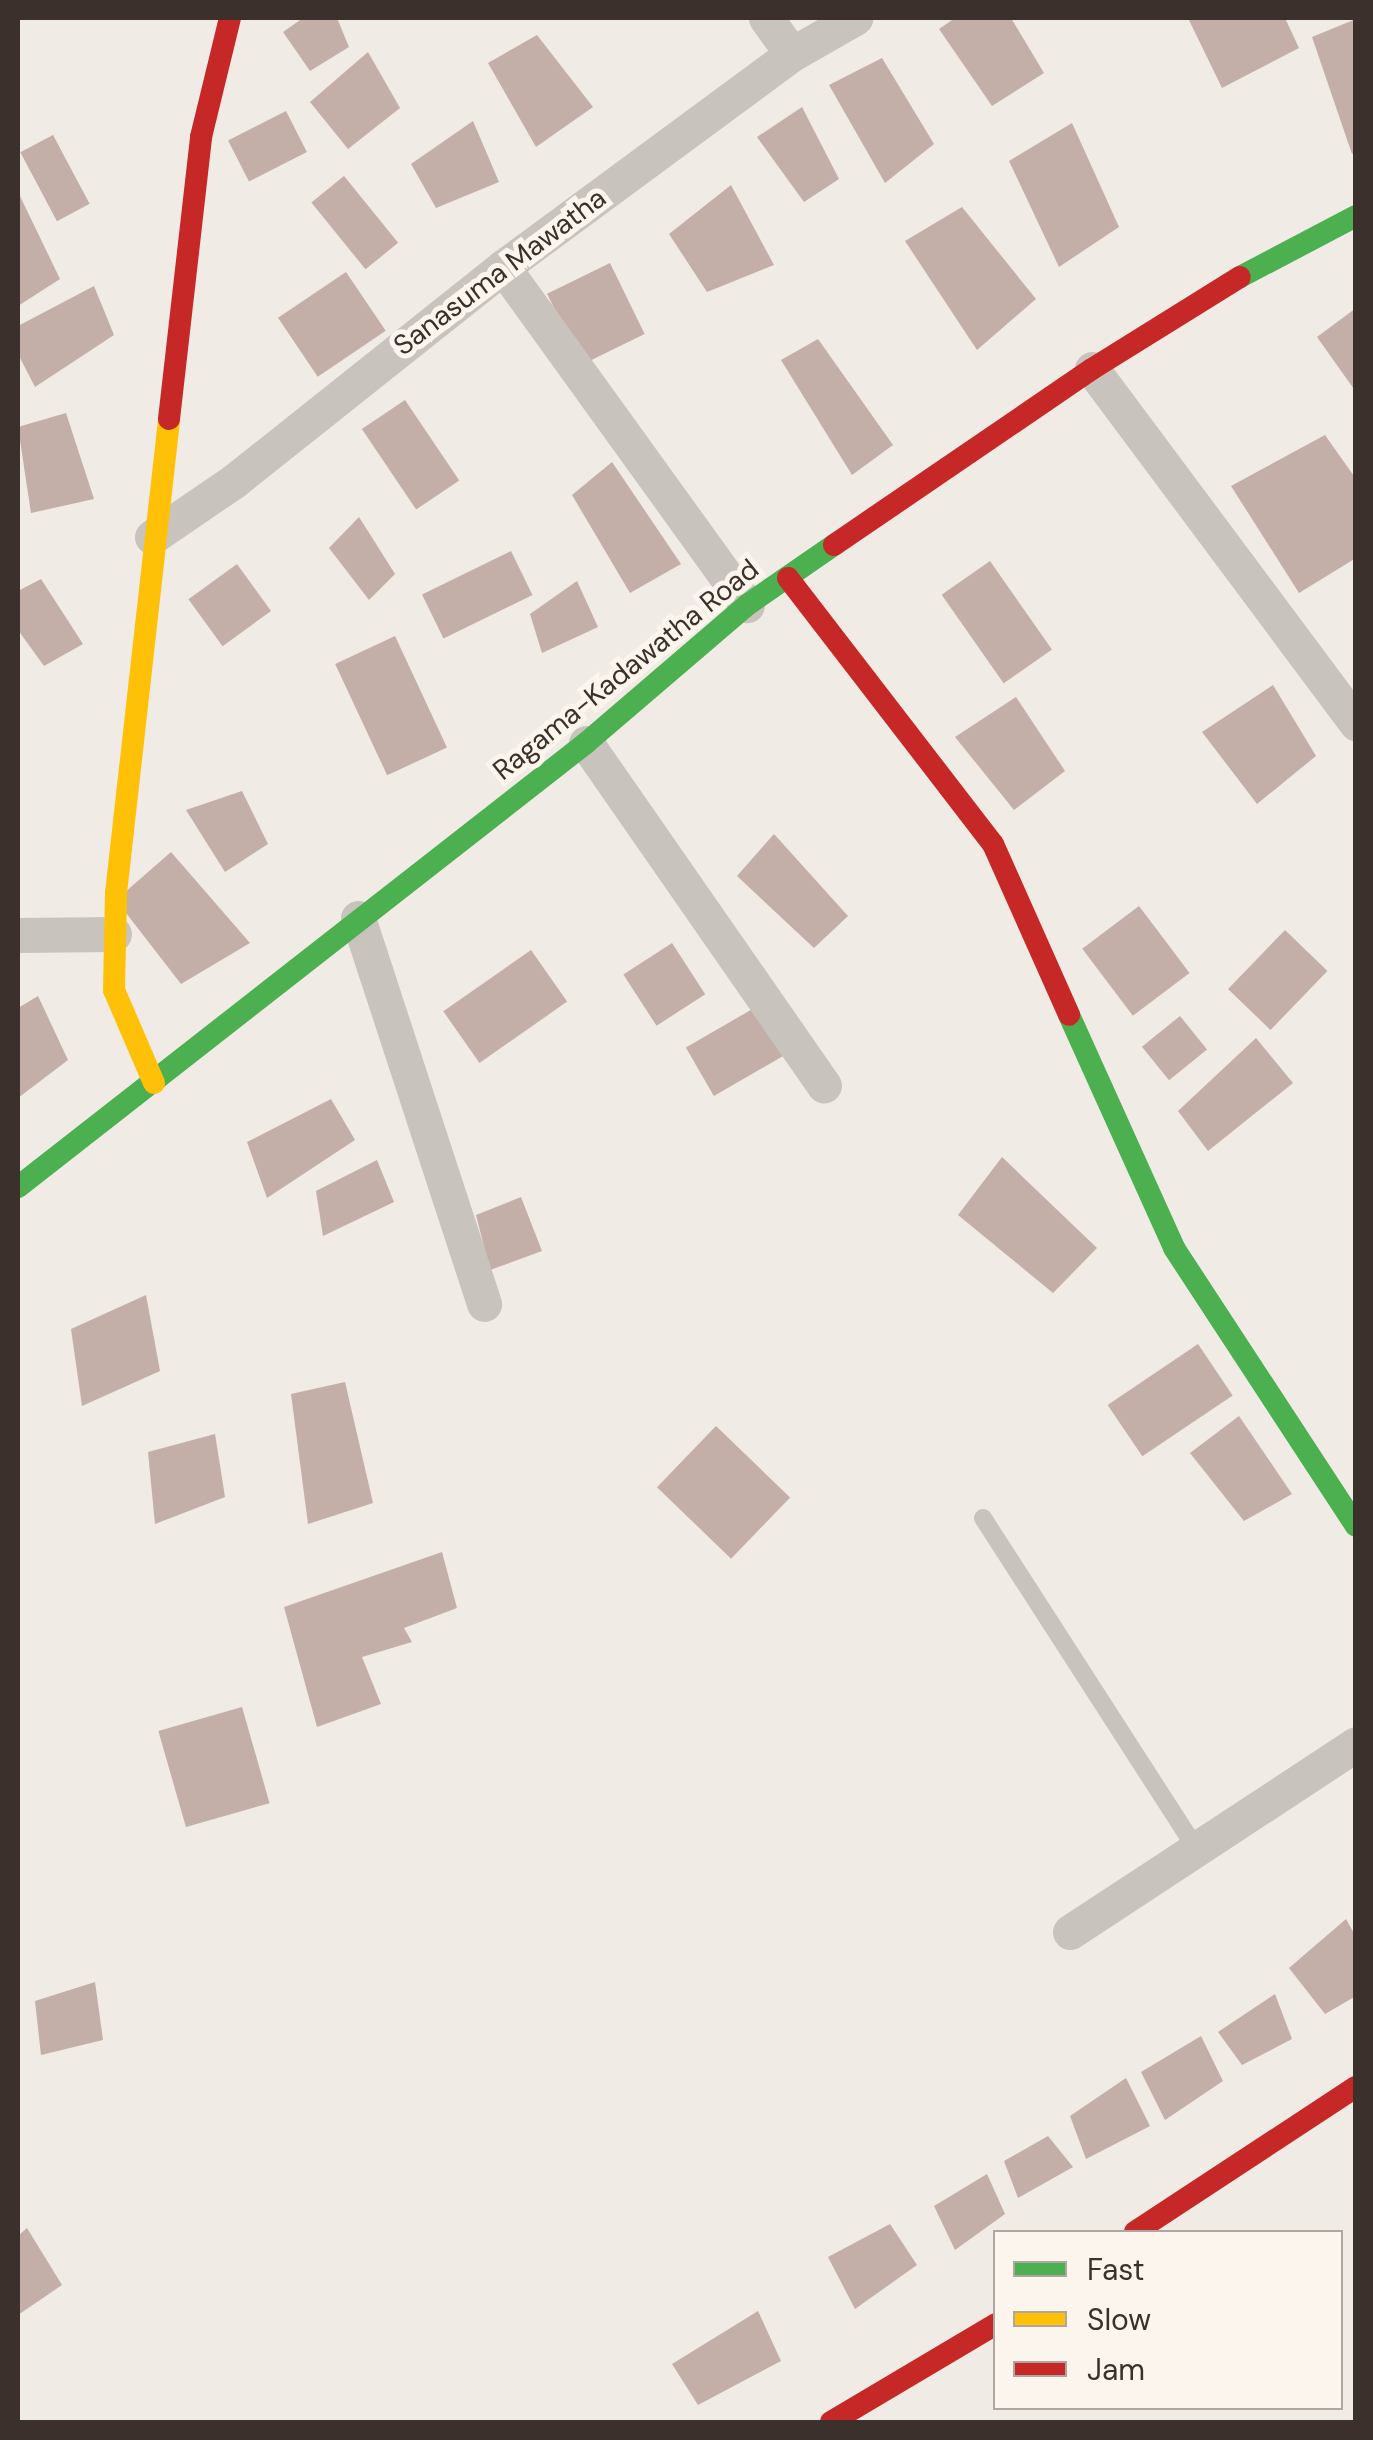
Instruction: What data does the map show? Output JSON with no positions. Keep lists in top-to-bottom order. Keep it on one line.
{"streets":{"street":["Sanasuma Mawatha","Ragama-Kadawatha Road"]},"legend":["Fast","Slow","Jam"]}
